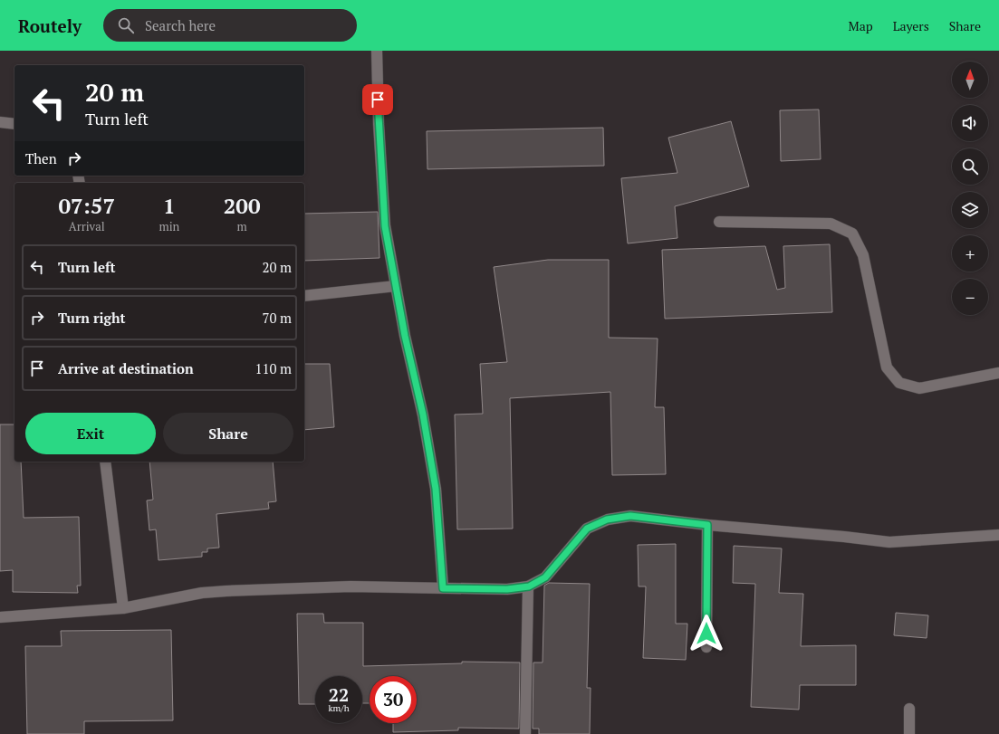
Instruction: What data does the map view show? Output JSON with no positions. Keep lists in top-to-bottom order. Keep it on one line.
{"north":"top","page":{"header":"Routely","search":"Search here","nav":["Map","Layers","Share"],"map_buttons":["+","−"],"turn":["20 m","Turn left"],"then":"Then","eta":["07:57","Arrival","1","min","200","m"],"list":[{"name":"Turn left","value":"20 m"},{"name":"Turn right","value":"70 m"},{"name":"Arrive at destination","value":"110 m"}],"buttons":["Exit","Share"],"speed":"22 km/h","limit":"30"}}
